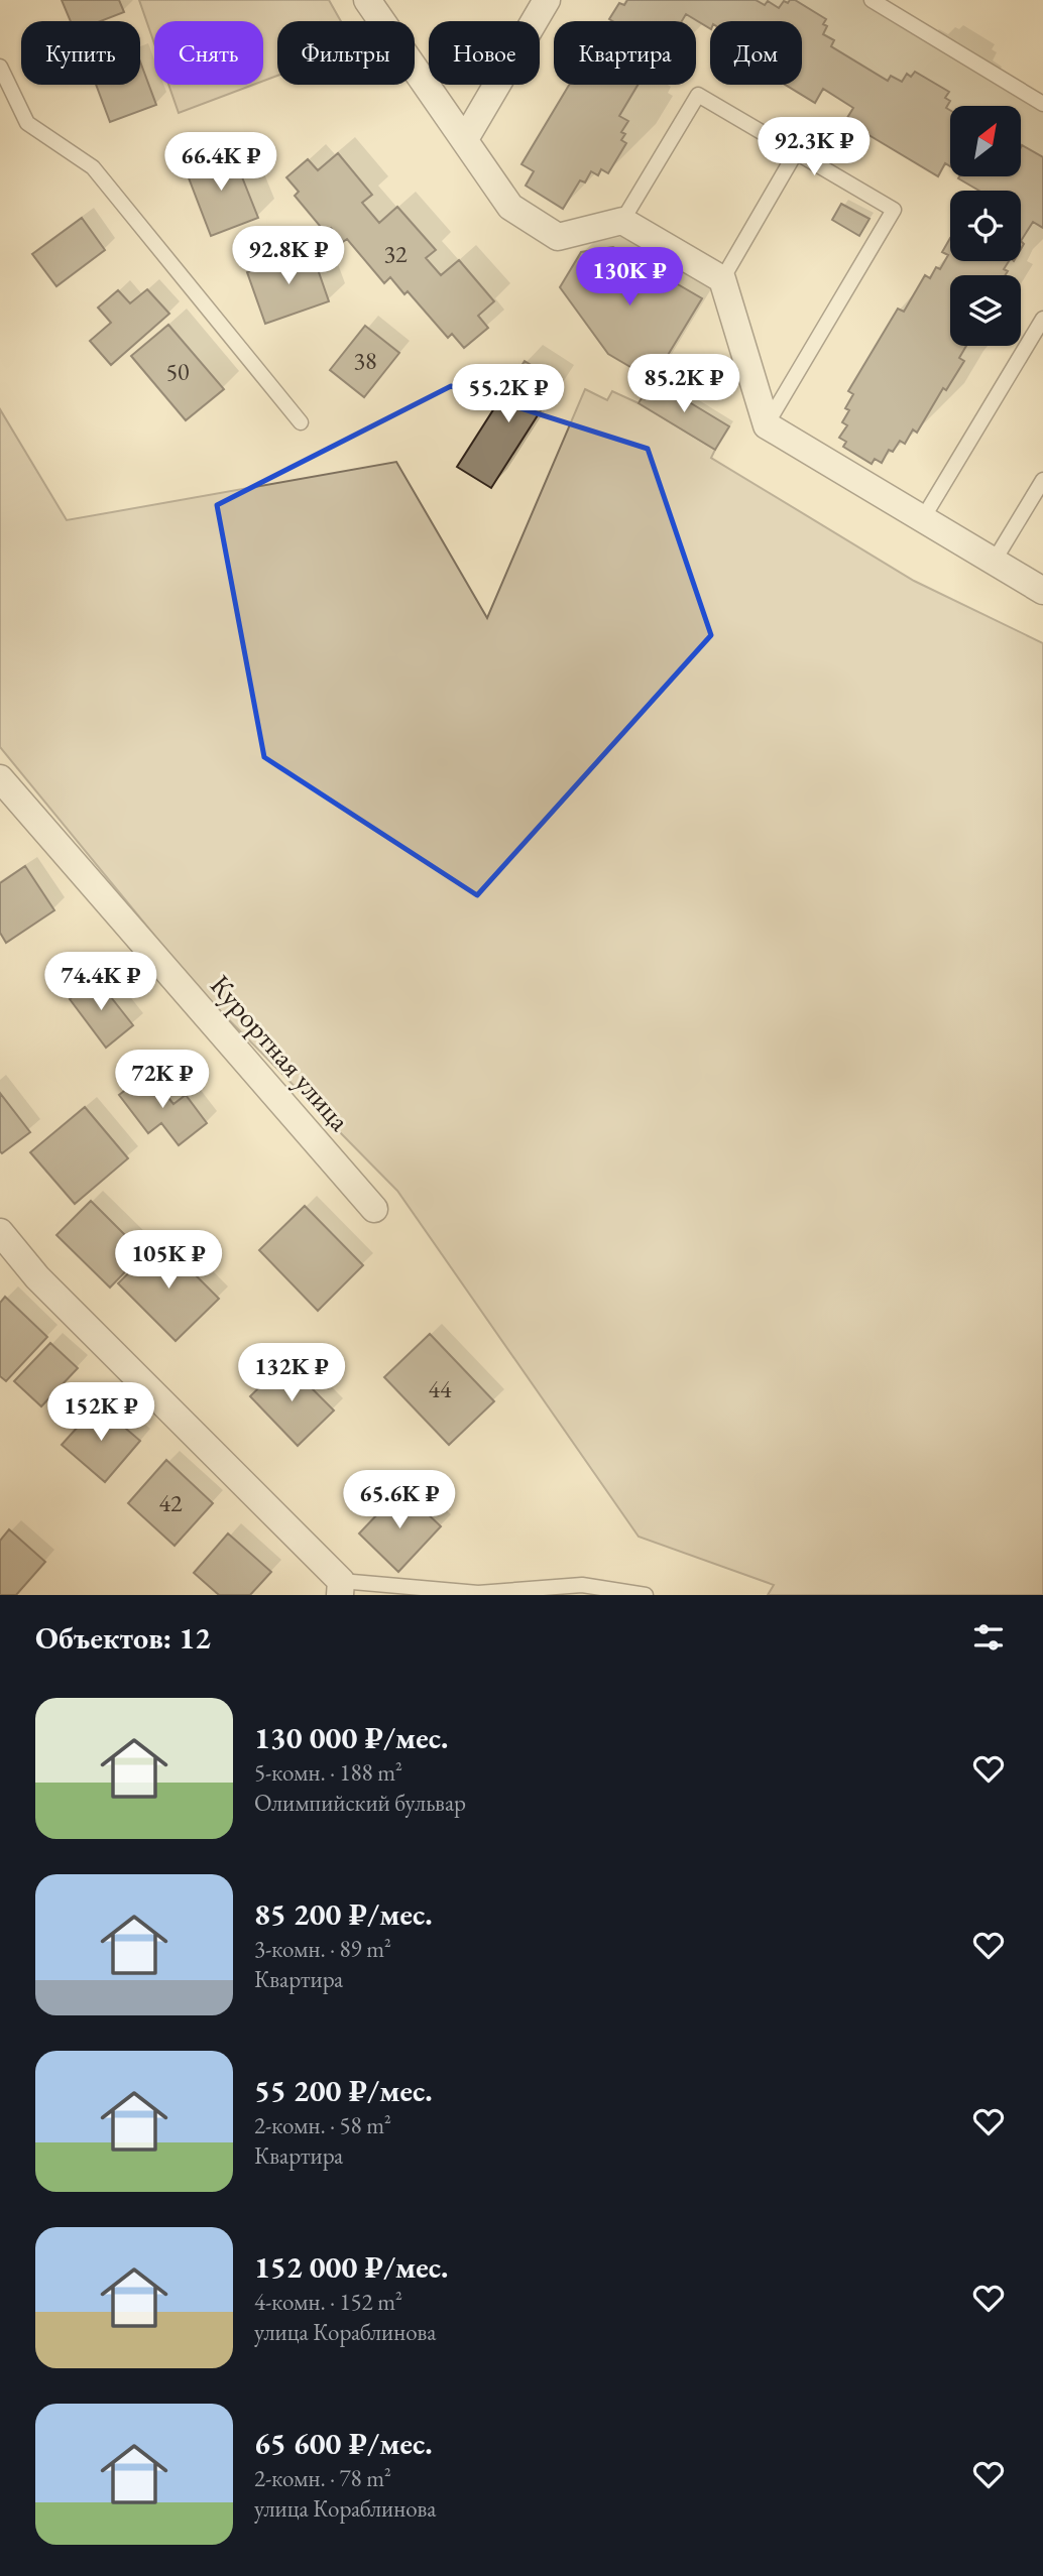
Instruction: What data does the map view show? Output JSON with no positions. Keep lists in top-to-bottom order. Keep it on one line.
{"streets":{"street":["Курортная улица"]},"house_numbers":["32","38","50","44","42"],"north":"top right","page":{"chip":["Купить","Снять","Фильтры","Новое","Квартира","Дом"],"price":["92.3K ₽","66.4K ₽","92.8K ₽","130K ₽","85.2K ₽","55.2K ₽","74.4K ₽","72K ₽","105K ₽","132K ₽","152K ₽","65.6K ₽"],"heading":"Объектов: 12","list":[{"name":"130 000 ₽/мес.","note":"5-комн. · 188 m² · Олимпийский бульвар"},{"name":"85 200 ₽/мес.","note":"3-комн. · 89 m² · Квартира"},{"name":"55 200 ₽/мес.","note":"2-комн. · 58 m² · Квартира"},{"name":"152 000 ₽/мес.","note":"4-комн. · 152 m² · улица Кораблинова"},{"name":"65 600 ₽/мес.","note":"2-комн. · 78 m² · улица Кораблинова"}]}}
